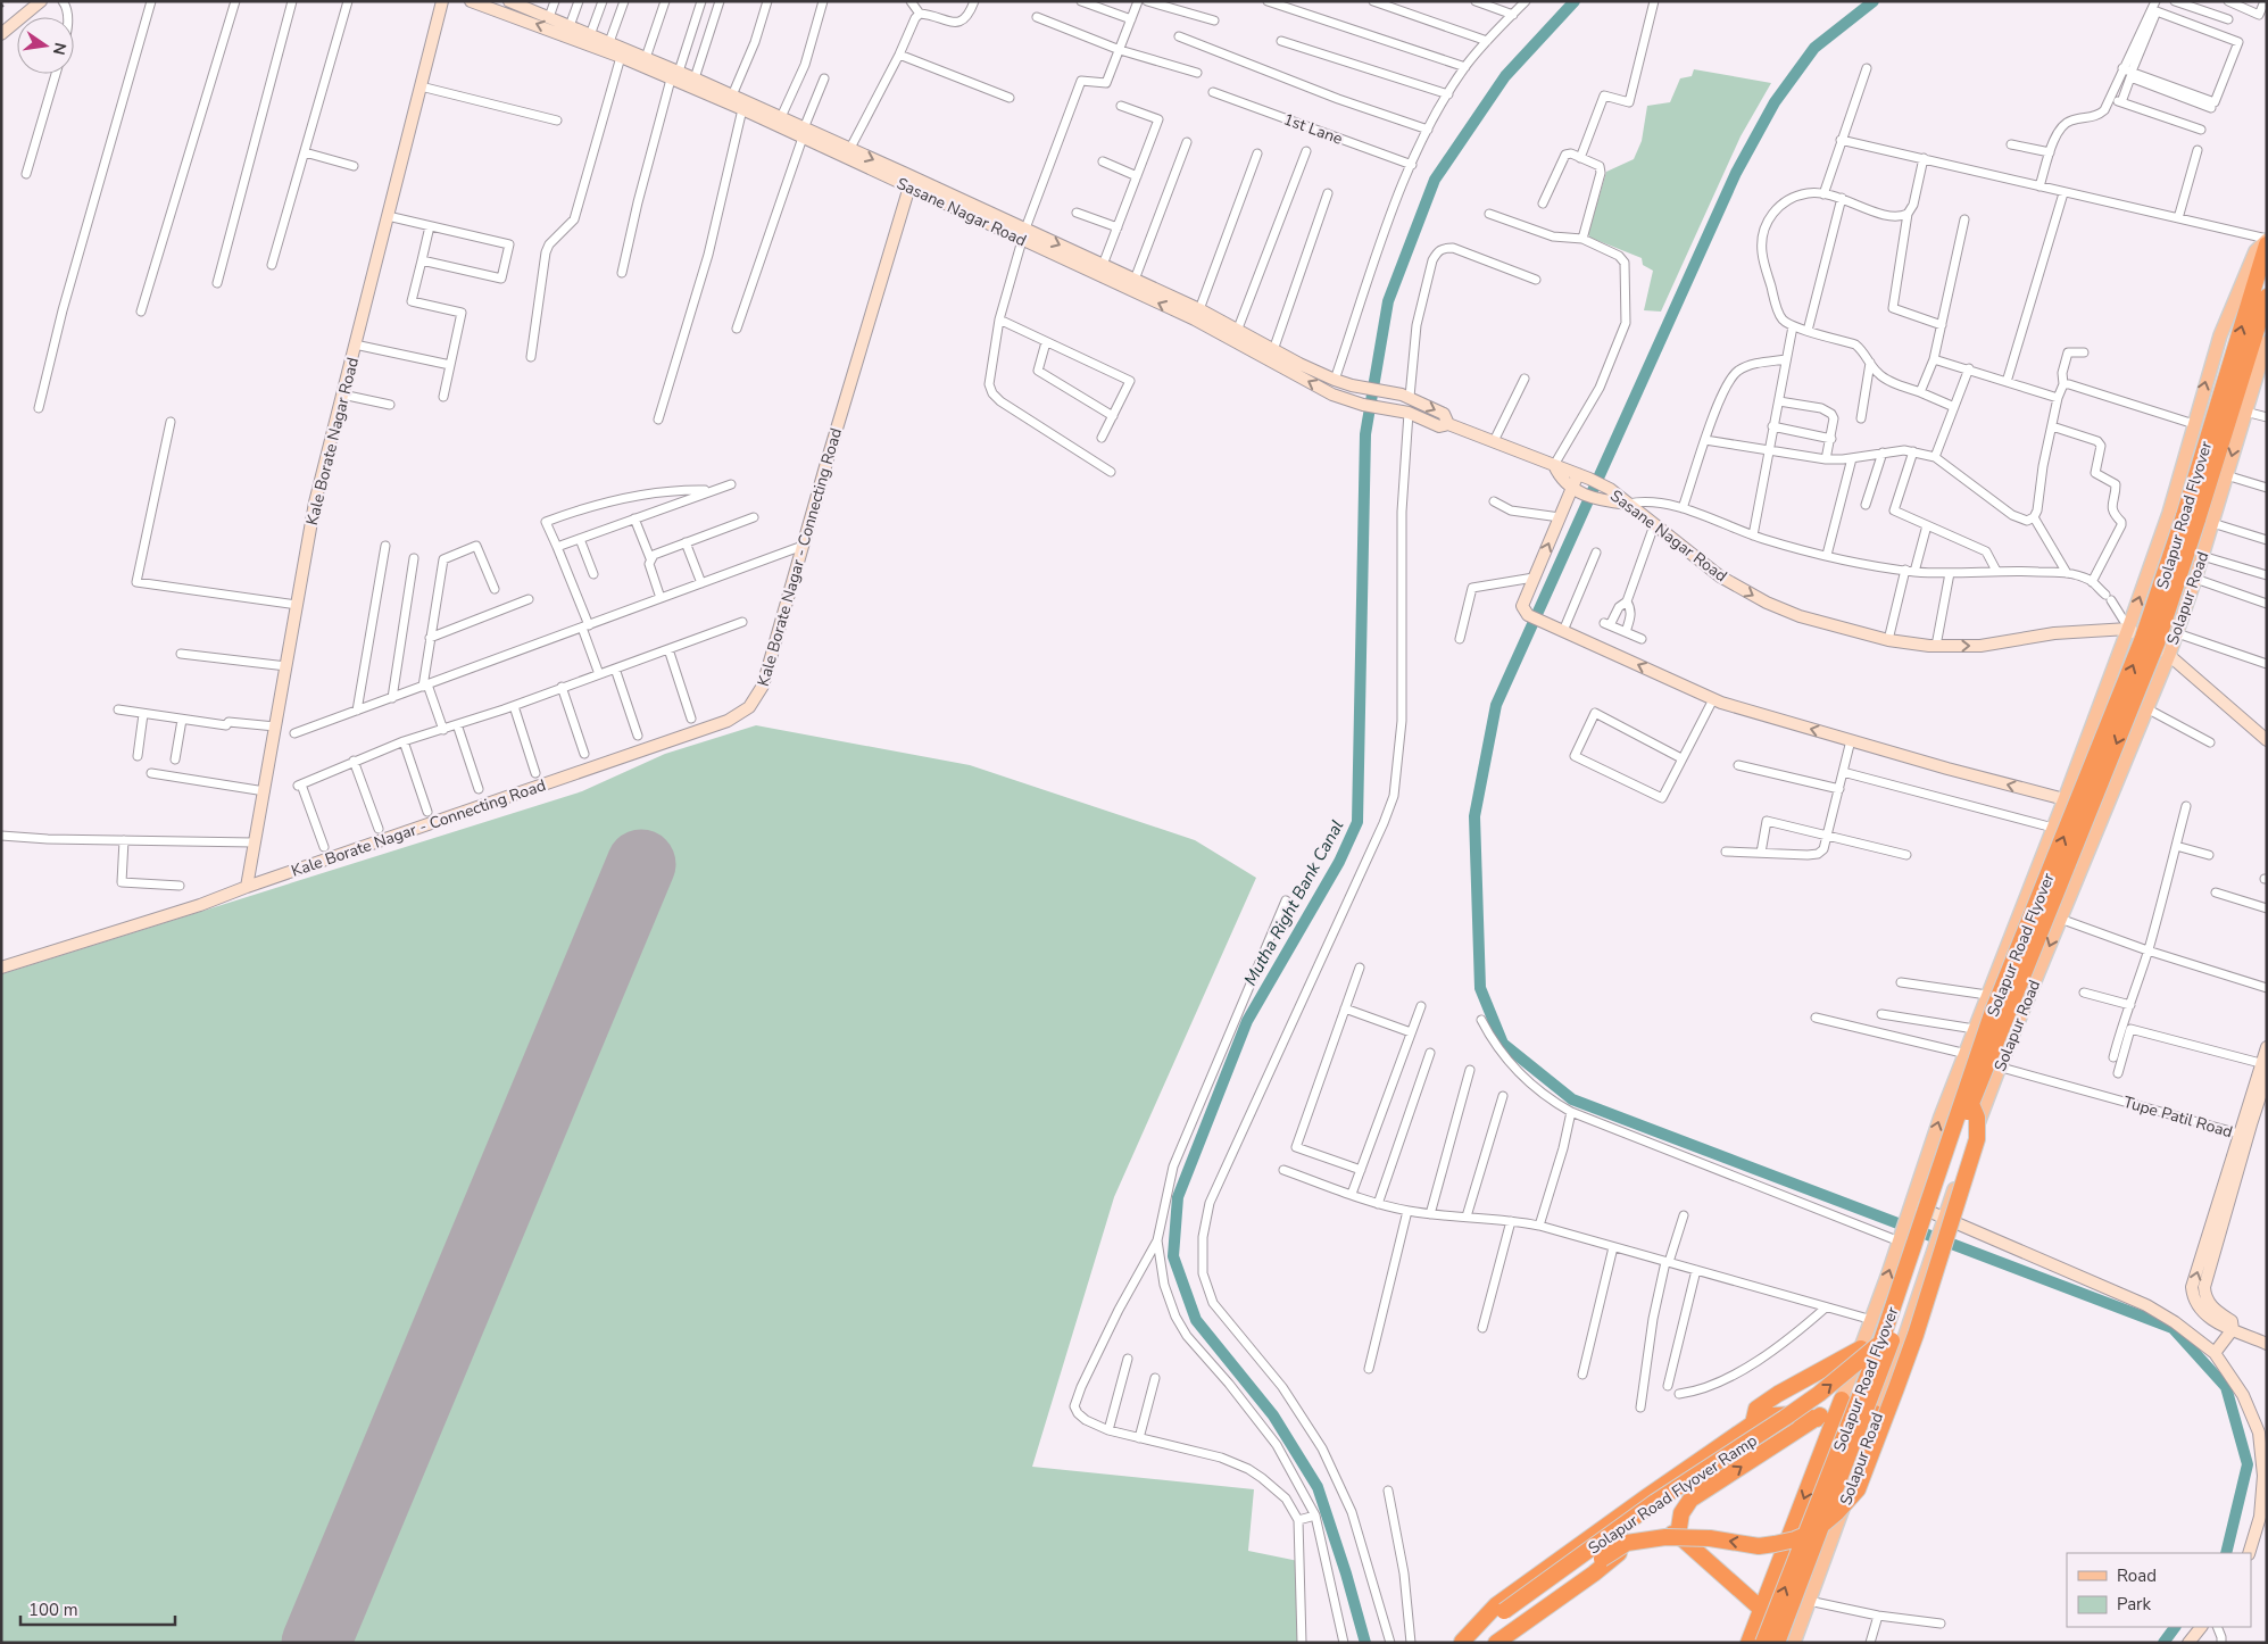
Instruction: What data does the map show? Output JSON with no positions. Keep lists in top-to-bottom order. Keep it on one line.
{"streets":{"highway":["Solapur Road Flyover","Solapur Road Flyover Ramp"],"main road":["Solapur Road"],"street":["1st Lane","Sasane Nagar Road","Kale Borate Nagar Road","Kale Borate Nagar - Connecting Road","Tupe Patil Road"]},"crossings":[["Sasane Nagar Road","Kale Borate Nagar - Connecting Road"],["Kale Borate Nagar Road","Kale Borate Nagar - Connecting Road"],["Solapur Road Flyover","Solapur Road"],["Solapur Road Flyover","Solapur Road Flyover Ramp"],["Solapur Road","Tupe Patil Road"]],"water":["Mutha Right Bank Canal"],"legend":["Road","Park"],"scale_bar":"100 m","north":"right"}
